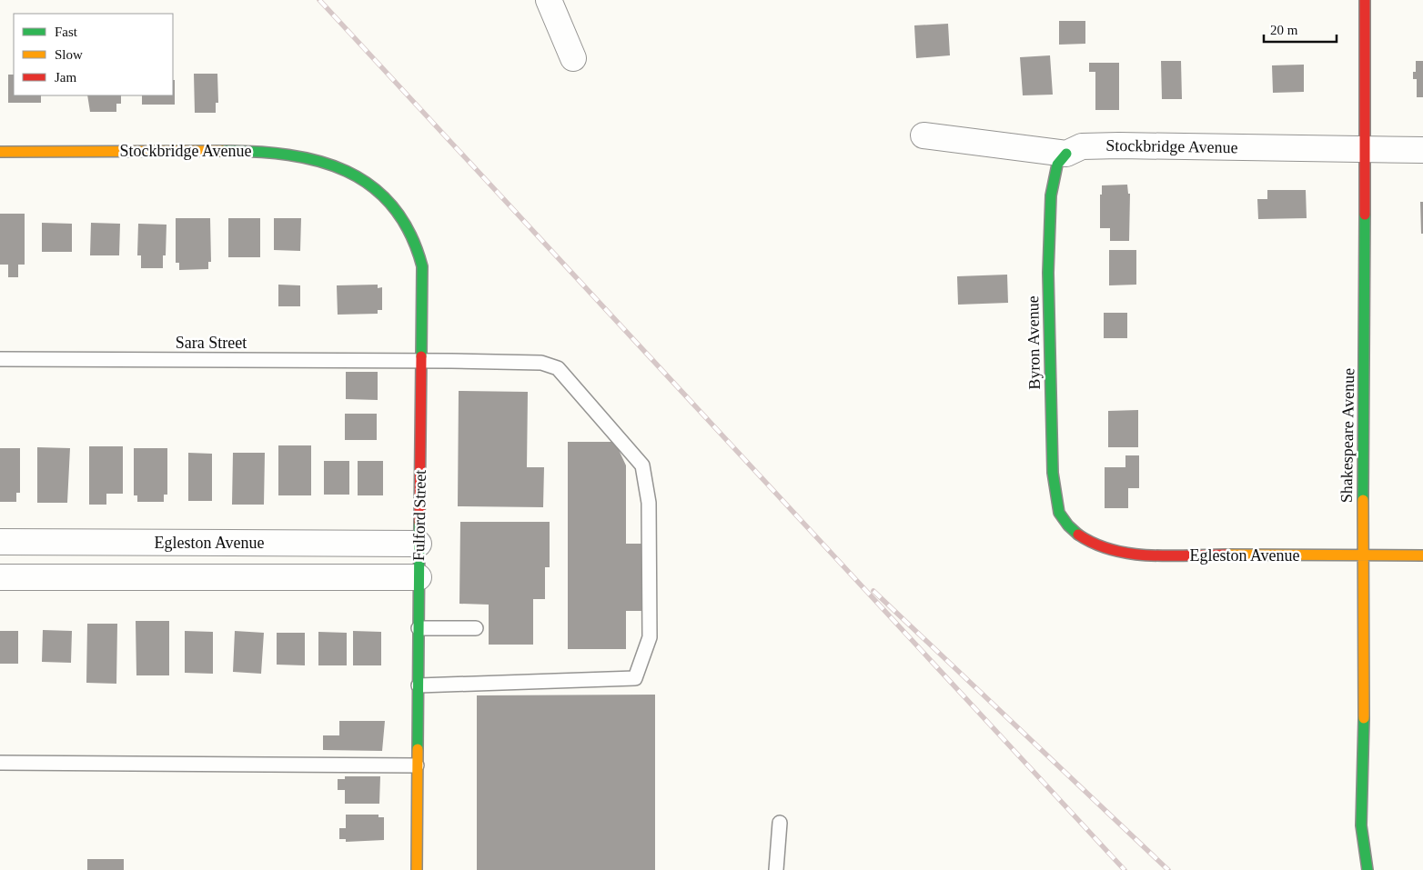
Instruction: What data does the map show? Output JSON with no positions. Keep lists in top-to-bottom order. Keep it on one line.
{"streets":{"street":["Stockbridge Avenue","Byron Avenue","Shakespeare Avenue","Fulford Street","Egleston Avenue"],"lane":["Sara Street"]},"crossings":[["Stockbridge Avenue","Byron Avenue"],["Stockbridge Avenue","Shakespeare Avenue"],["Stockbridge Avenue","Fulford Street"],["Sara Street","Fulford Street"],["Byron Avenue","Egleston Avenue"],["Shakespeare Avenue","Egleston Avenue"],["Fulford Street","Egleston Avenue"]],"legend":["Fast","Slow","Jam"],"scale_bar":"20 m"}
